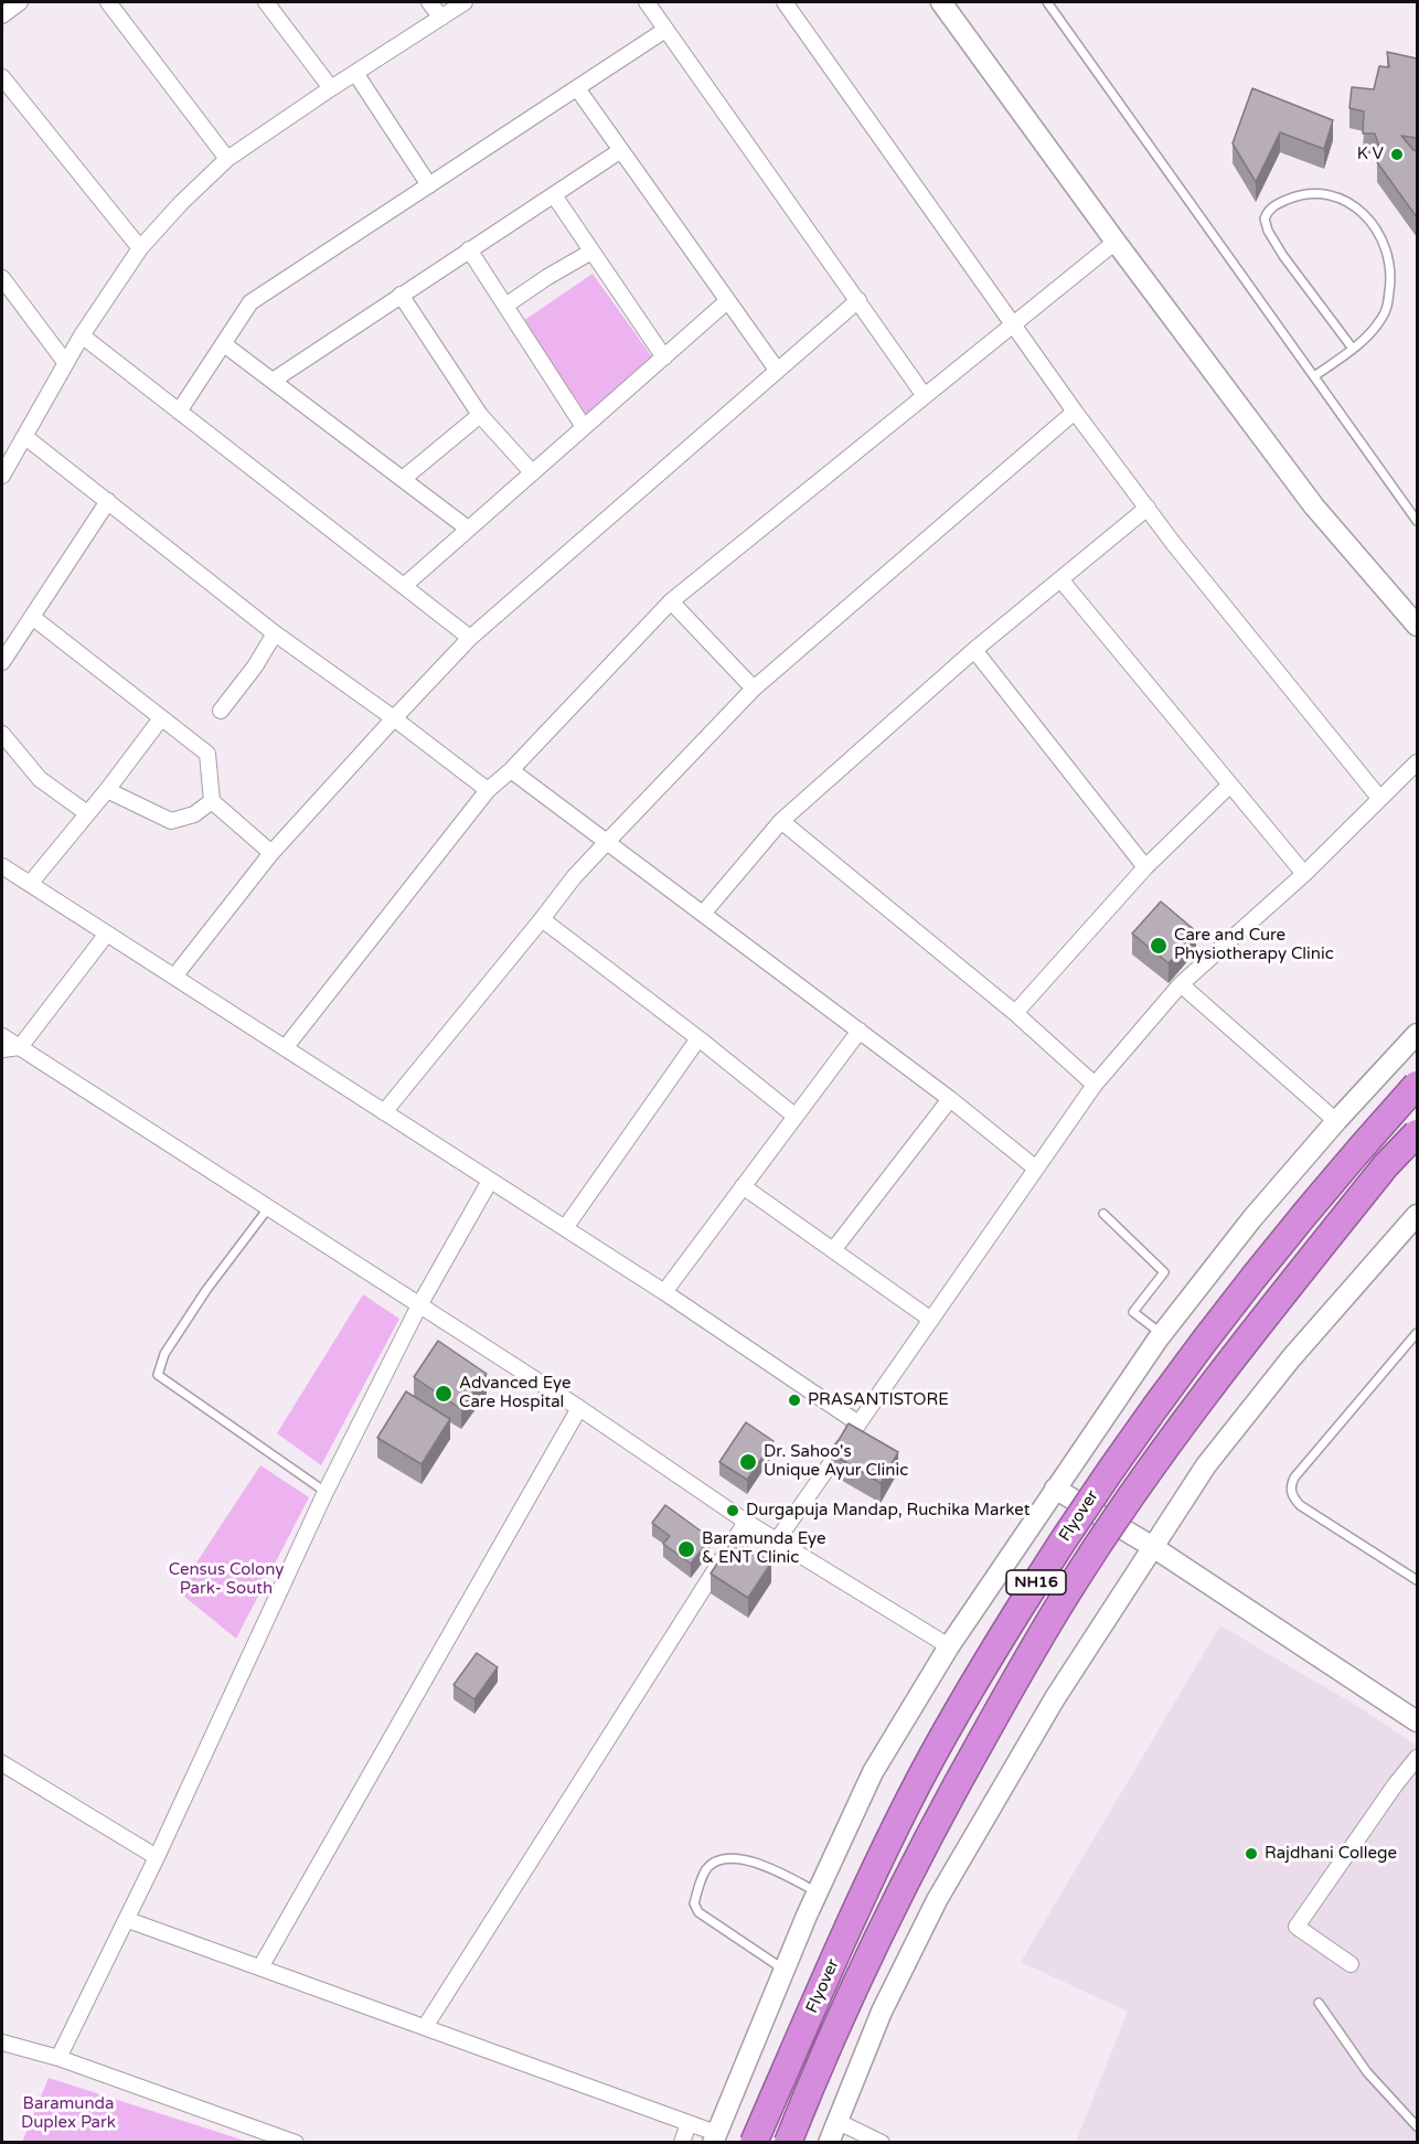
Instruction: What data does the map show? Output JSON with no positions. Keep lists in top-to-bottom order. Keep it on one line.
{"streets":{"highway":["Flyover","NH16"]},"parks":["Census Colony Park- South","Baramunda Duplex Park"],"places":["K V","Care and Cure Physiotherapy Clinic","Advanced Eye Care Hospital","PRASANTISTORE","Dr. Sahoo's Unique Ayur Clinic","Durgapuja Mandap, Ruchika Market","Baramunda Eye & ENT Clinic","Rajdhani College"]}
